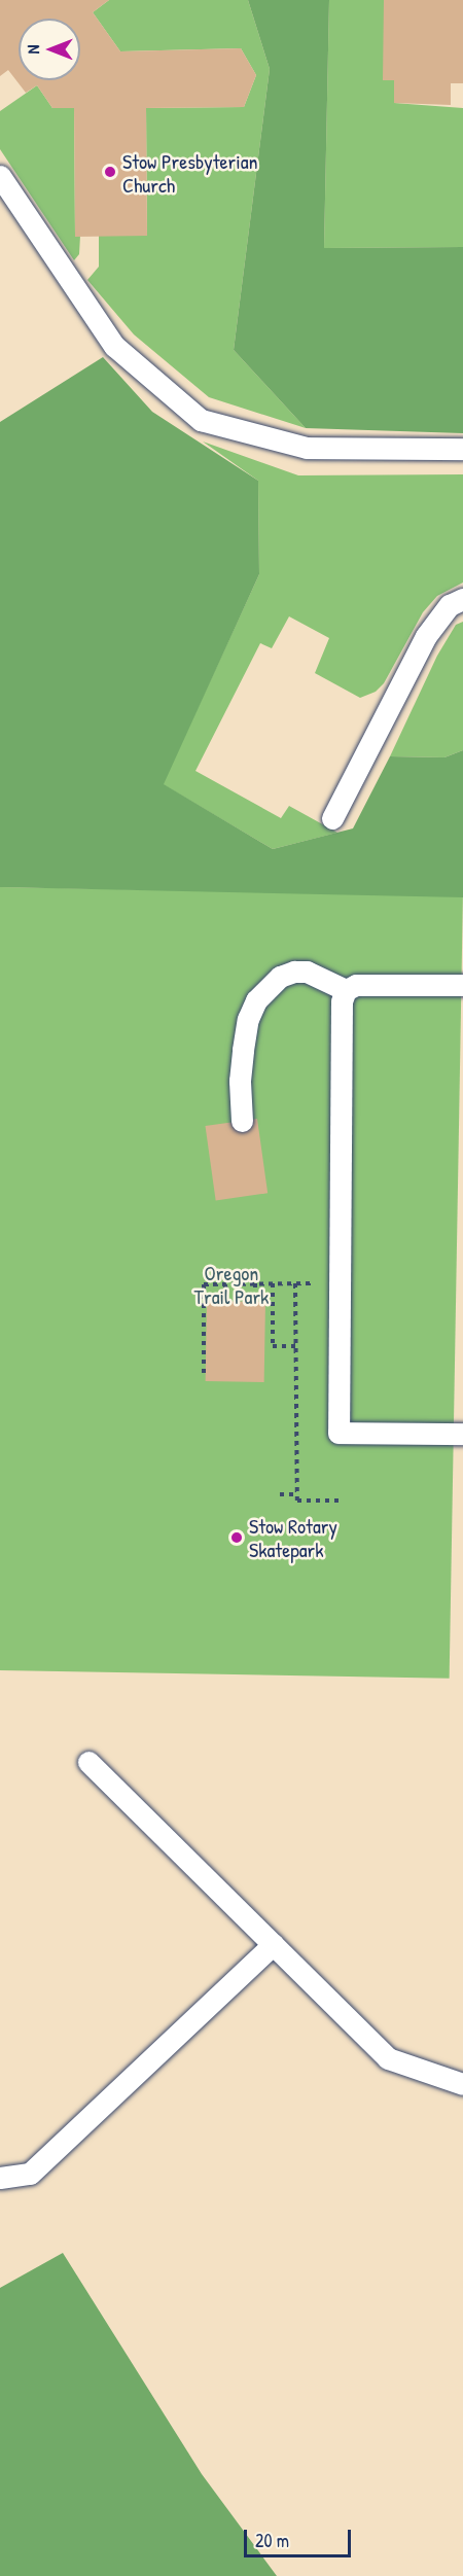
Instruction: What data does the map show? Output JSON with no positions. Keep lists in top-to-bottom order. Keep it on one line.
{"parks":["Oregon Trail Park"],"places":["Stow Presbyterian Church","Stow Rotary Skatepark"],"scale_bar":"20 m","north":"left"}
